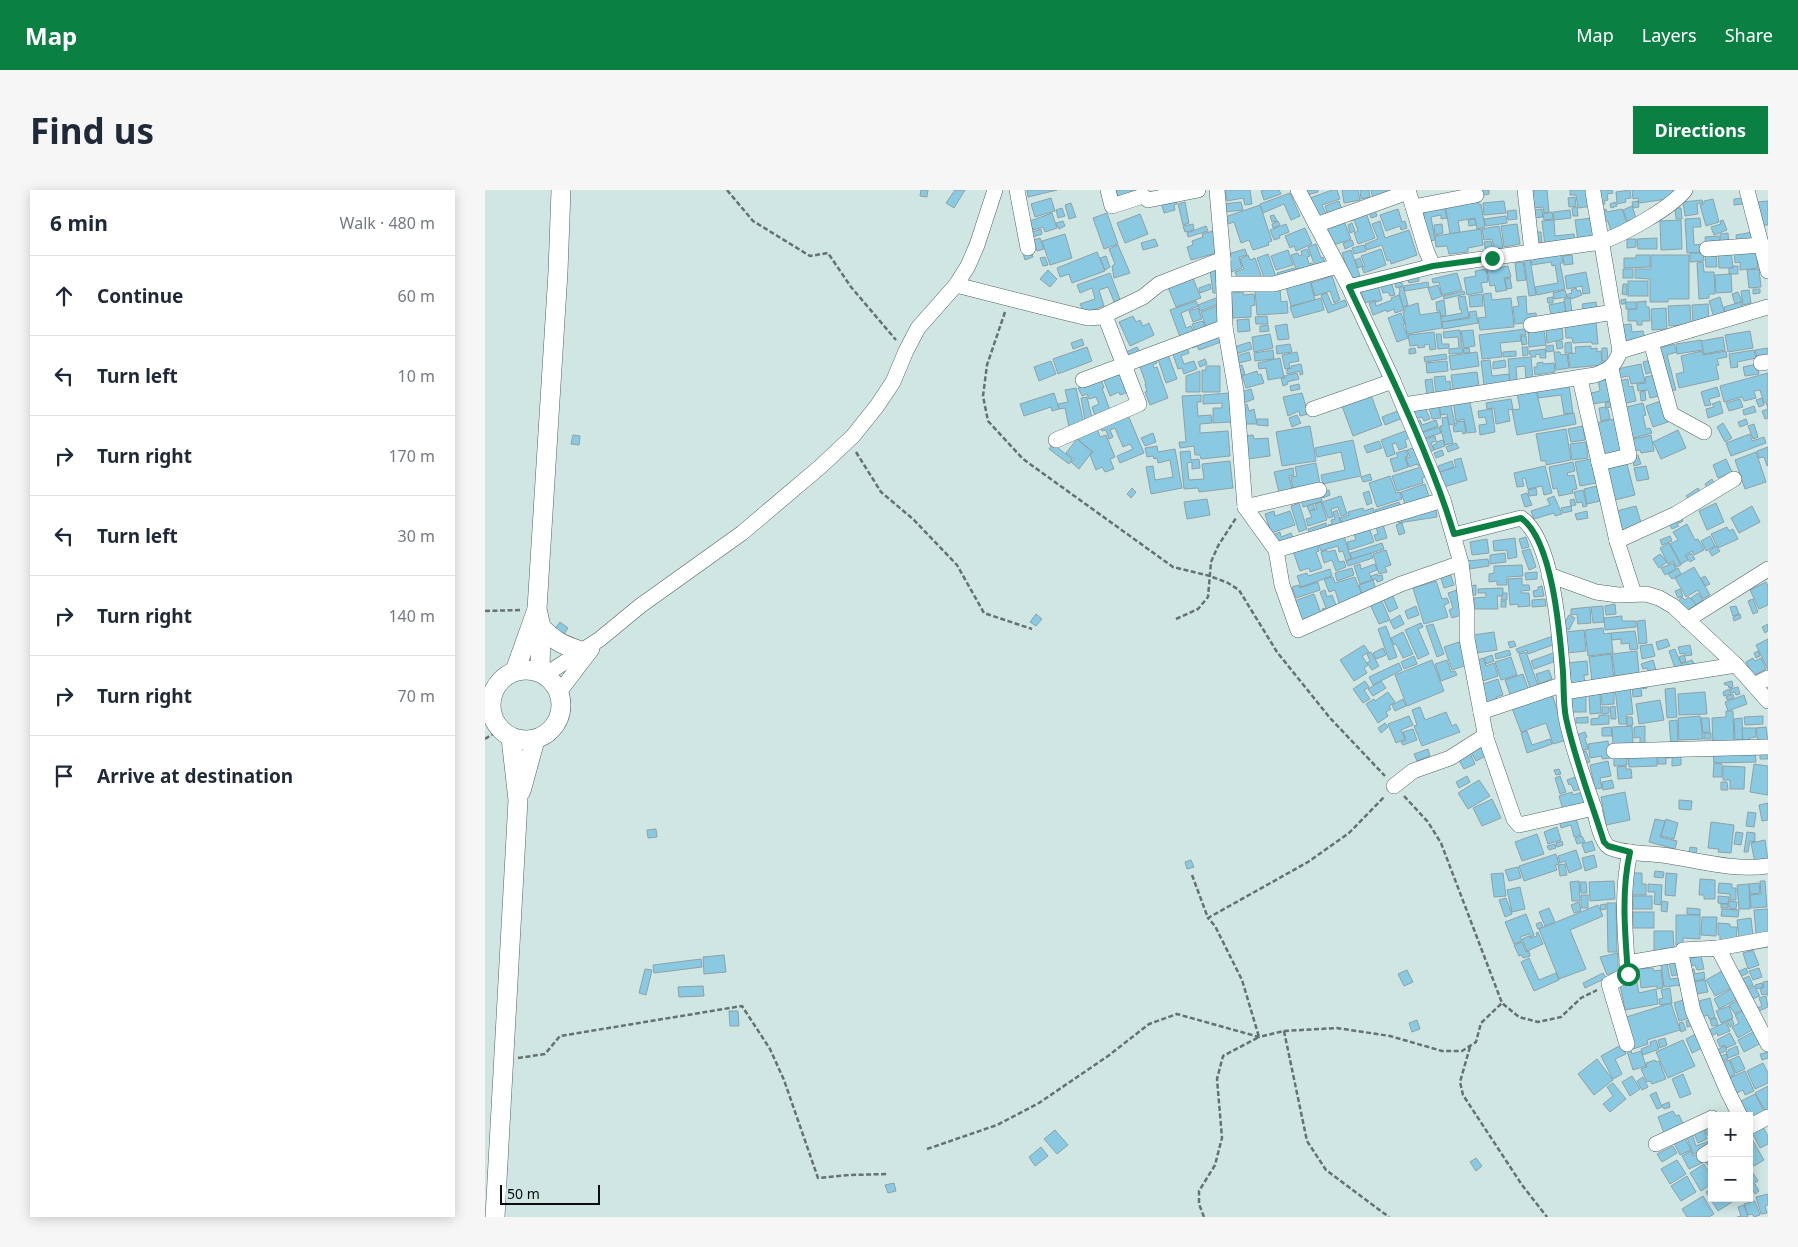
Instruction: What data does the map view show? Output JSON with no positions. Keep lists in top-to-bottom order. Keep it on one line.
{"scale_bar":"50 m","page":{"header":"Map","nav":["Map","Layers","Share"],"buttons":"Directions","title":"Find us","heading":["6 min","Walk · 480 m"],"list":[["Continue","60 m"],["Turn left","10 m"],["Turn right","170 m"],["Turn left","30 m"],["Turn right","140 m"],["Turn right","70 m"],"Arrive at destination"],"map_buttons":["+","−"],"scale":"50 m"}}
